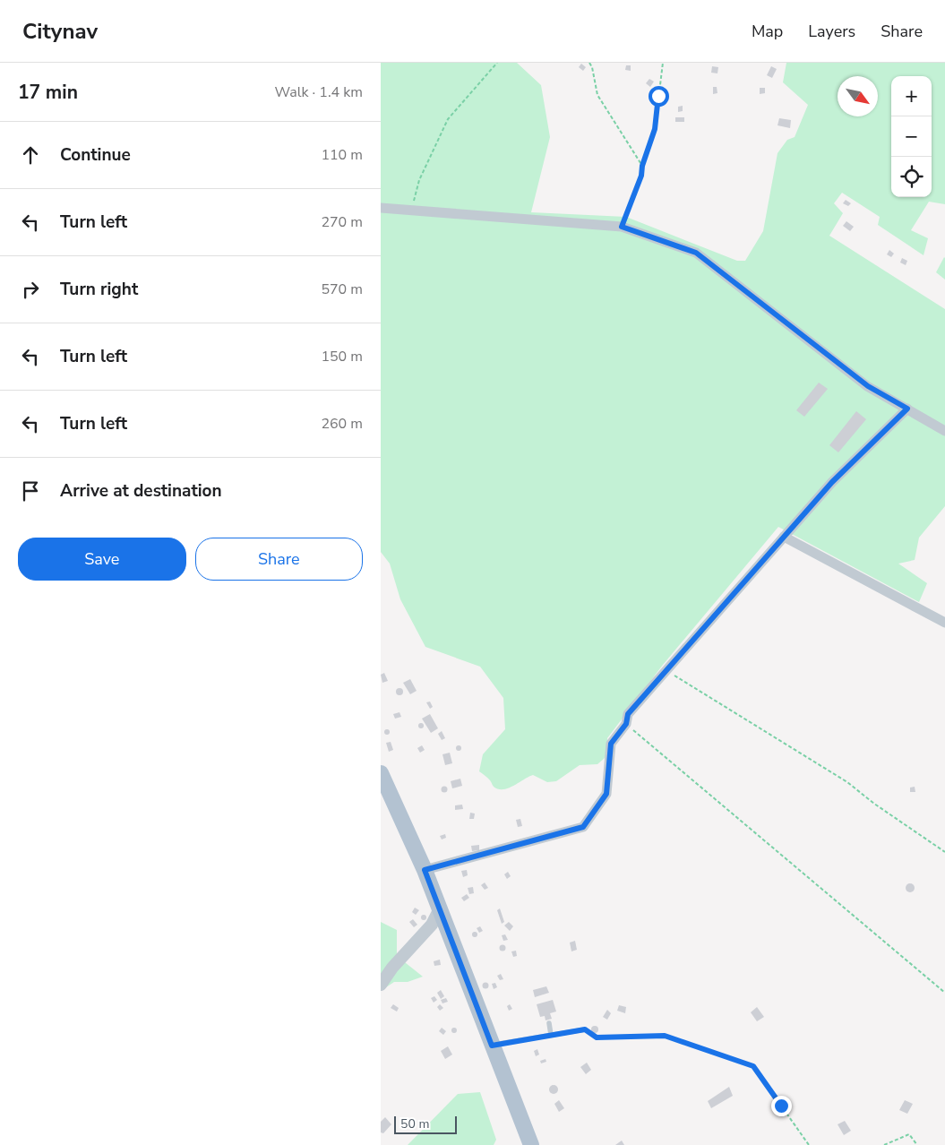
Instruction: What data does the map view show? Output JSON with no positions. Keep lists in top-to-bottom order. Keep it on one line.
{"scale_bar":"50 m","north":"bottom right","page":{"header":"Citynav","nav":["Map","Layers","Share"],"heading":["17 min","Walk · 1.4 km"],"map_buttons":["+","−"],"list":[["Continue","110 m"],["Turn left","270 m"],["Turn right","570 m"],["Turn left","150 m"],["Turn left","260 m"],"Arrive at destination"],"buttons":["Save","Share"],"scale":"50 m"}}
